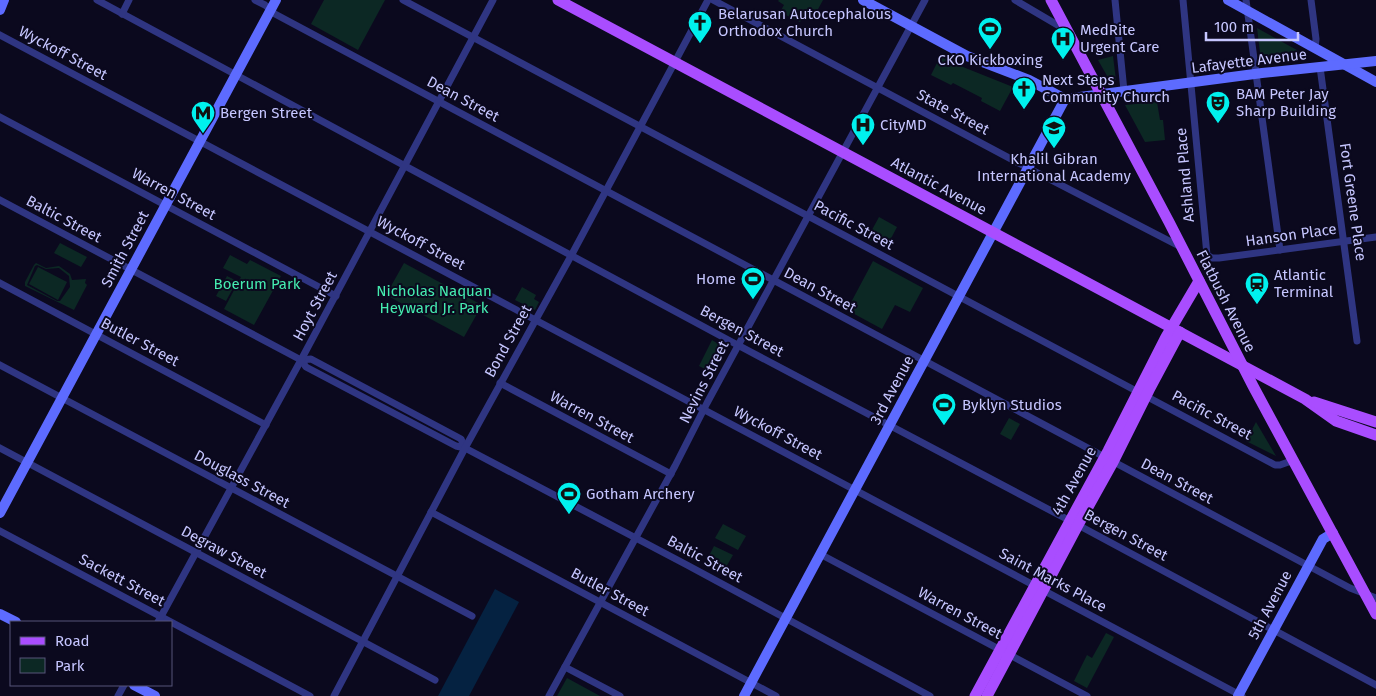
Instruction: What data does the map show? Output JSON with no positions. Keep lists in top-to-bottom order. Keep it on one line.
{"streets":{"main road":["Lafayette Avenue","Atlantic Avenue","Smith Street","Flatbush Avenue","3rd Avenue","4th Avenue","5th Avenue"],"street":["Wyckoff Street","Dean Street","State Street","Ashland Place","Warren Street","Fort Greene Place","Baltic Street","Pacific Street","Hanson Place","Hoyt Street","Bergen Street","Bond Street","Butler Street","Nevins Street","Douglass Street","Degraw Street","Sackett Street","Saint Marks Place"]},"crossings":[["Wyckoff Street","Smith Street"],["Wyckoff Street","Hoyt Street"],["Wyckoff Street","Bond Street"],["Wyckoff Street","Nevins Street"],["Wyckoff Street","3rd Avenue"],["Wyckoff Street","Saint Marks Place"],["Lafayette Avenue","Ashland Place"],["Lafayette Avenue","Fort Greene Place"],["Lafayette Avenue","Flatbush Avenue"],["Lafayette Avenue","3rd Avenue"],["Dean Street","Smith Street"],["Dean Street","Flatbush Avenue"],["Dean Street","Hoyt Street"],["Dean Street","Bond Street"],["Dean Street","Nevins Street"],["Dean Street","3rd Avenue"],["Dean Street","4th Avenue"],["Dean Street","5th Avenue"],["State Street","Flatbush Avenue"],["State Street","Nevins Street"],["State Street","3rd Avenue"],["Ashland Place","Hanson Place"],["Atlantic Avenue","Flatbush Avenue"],["Atlantic Avenue","Bond Street"],["Atlantic Avenue","Nevins Street"],["Atlantic Avenue","3rd Avenue"],["Atlantic Avenue","4th Avenue"],["Warren Street","Smith Street"],["Warren Street","Hoyt Street"],["Warren Street","Bond Street"],["Warren Street","Nevins Street"],["Warren Street","3rd Avenue"],["Warren Street","4th Avenue"],["Fort Greene Place","Hanson Place"],["Baltic Street","Smith Street"],["Baltic Street","Hoyt Street"],["Baltic Street","Bond Street"],["Baltic Street","Nevins Street"],["Baltic Street","3rd Avenue"],["Pacific Street","Flatbush Avenue"],["Pacific Street","Hoyt Street"],["Pacific Street","Bond Street"],["Pacific Street","Nevins Street"],["Pacific Street","3rd Avenue"],["Pacific Street","4th Avenue"],["Smith Street","Bergen Street"],["Smith Street","Butler Street"],["Smith Street","Douglass Street"],["Smith Street","Degraw Street"],["Flatbush Avenue","4th Avenue"],["Flatbush Avenue","5th Avenue"],["Hoyt Street","Bergen Street"],["Hoyt Street","Butler Street"],["Hoyt Street","Douglass Street"],["Hoyt Street","Degraw Street"],["Hoyt Street","Sackett Street"],["Bergen Street","Bond Street"],["Bergen Street","Nevins Street"],["Bergen Street","3rd Avenue"],["Bergen Street","4th Avenue"],["Bergen Street","5th Avenue"],["Bond Street","Butler Street"],["Bond Street","Douglass Street"],["Bond Street","Degraw Street"],["Butler Street","Nevins Street"],["Butler Street","3rd Avenue"],["3rd Avenue","Saint Marks Place"],["4th Avenue","Saint Marks Place"],["Saint Marks Place","5th Avenue"]],"parks":["Boerum Park","Nicholas Naquan Heyward Jr. Park"],"places":{"church":["Belarusan Autocephalous Orthodox Church","Next Steps Community Church"],"sports":["CKO Kickboxing","Home","Byklyn Studios","Gotham Archery"],"hospital":["MedRite Urgent Care","CityMD"],"theatre":["BAM Peter Jay Sharp Building"],"metro station":["Bergen Street"],"school or university":["Khalil Gibran International Academy"],"station":["Atlantic Terminal"]},"legend":["Road","Park"],"scale_bar":"100 m"}
